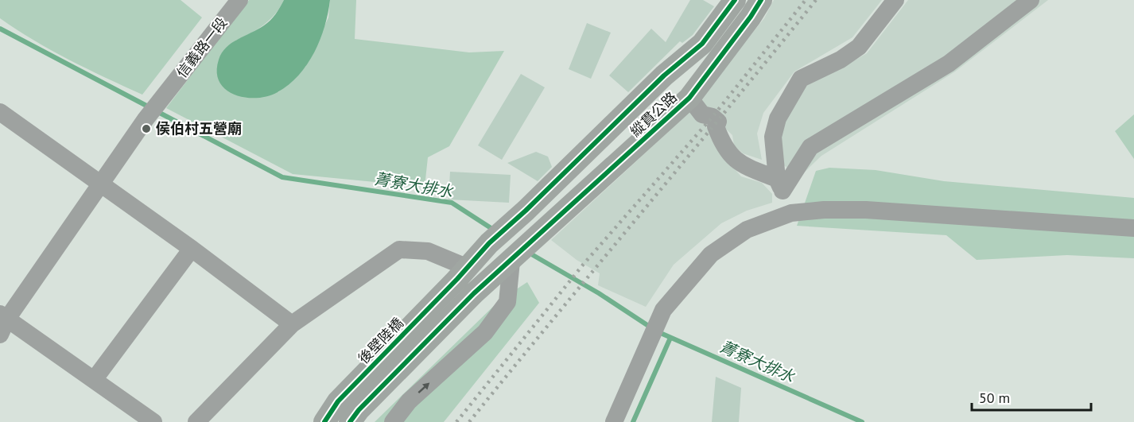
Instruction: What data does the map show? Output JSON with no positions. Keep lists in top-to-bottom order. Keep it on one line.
{"streets":{"main road":["縱貫公路","後壁陸橋"],"street":["信義路一段"]},"crossings":[["縱貫公路","後壁陸橋"]],"water":["菁寮大排水"],"places":["侯伯村五營廟"],"scale_bar":"50 m"}
